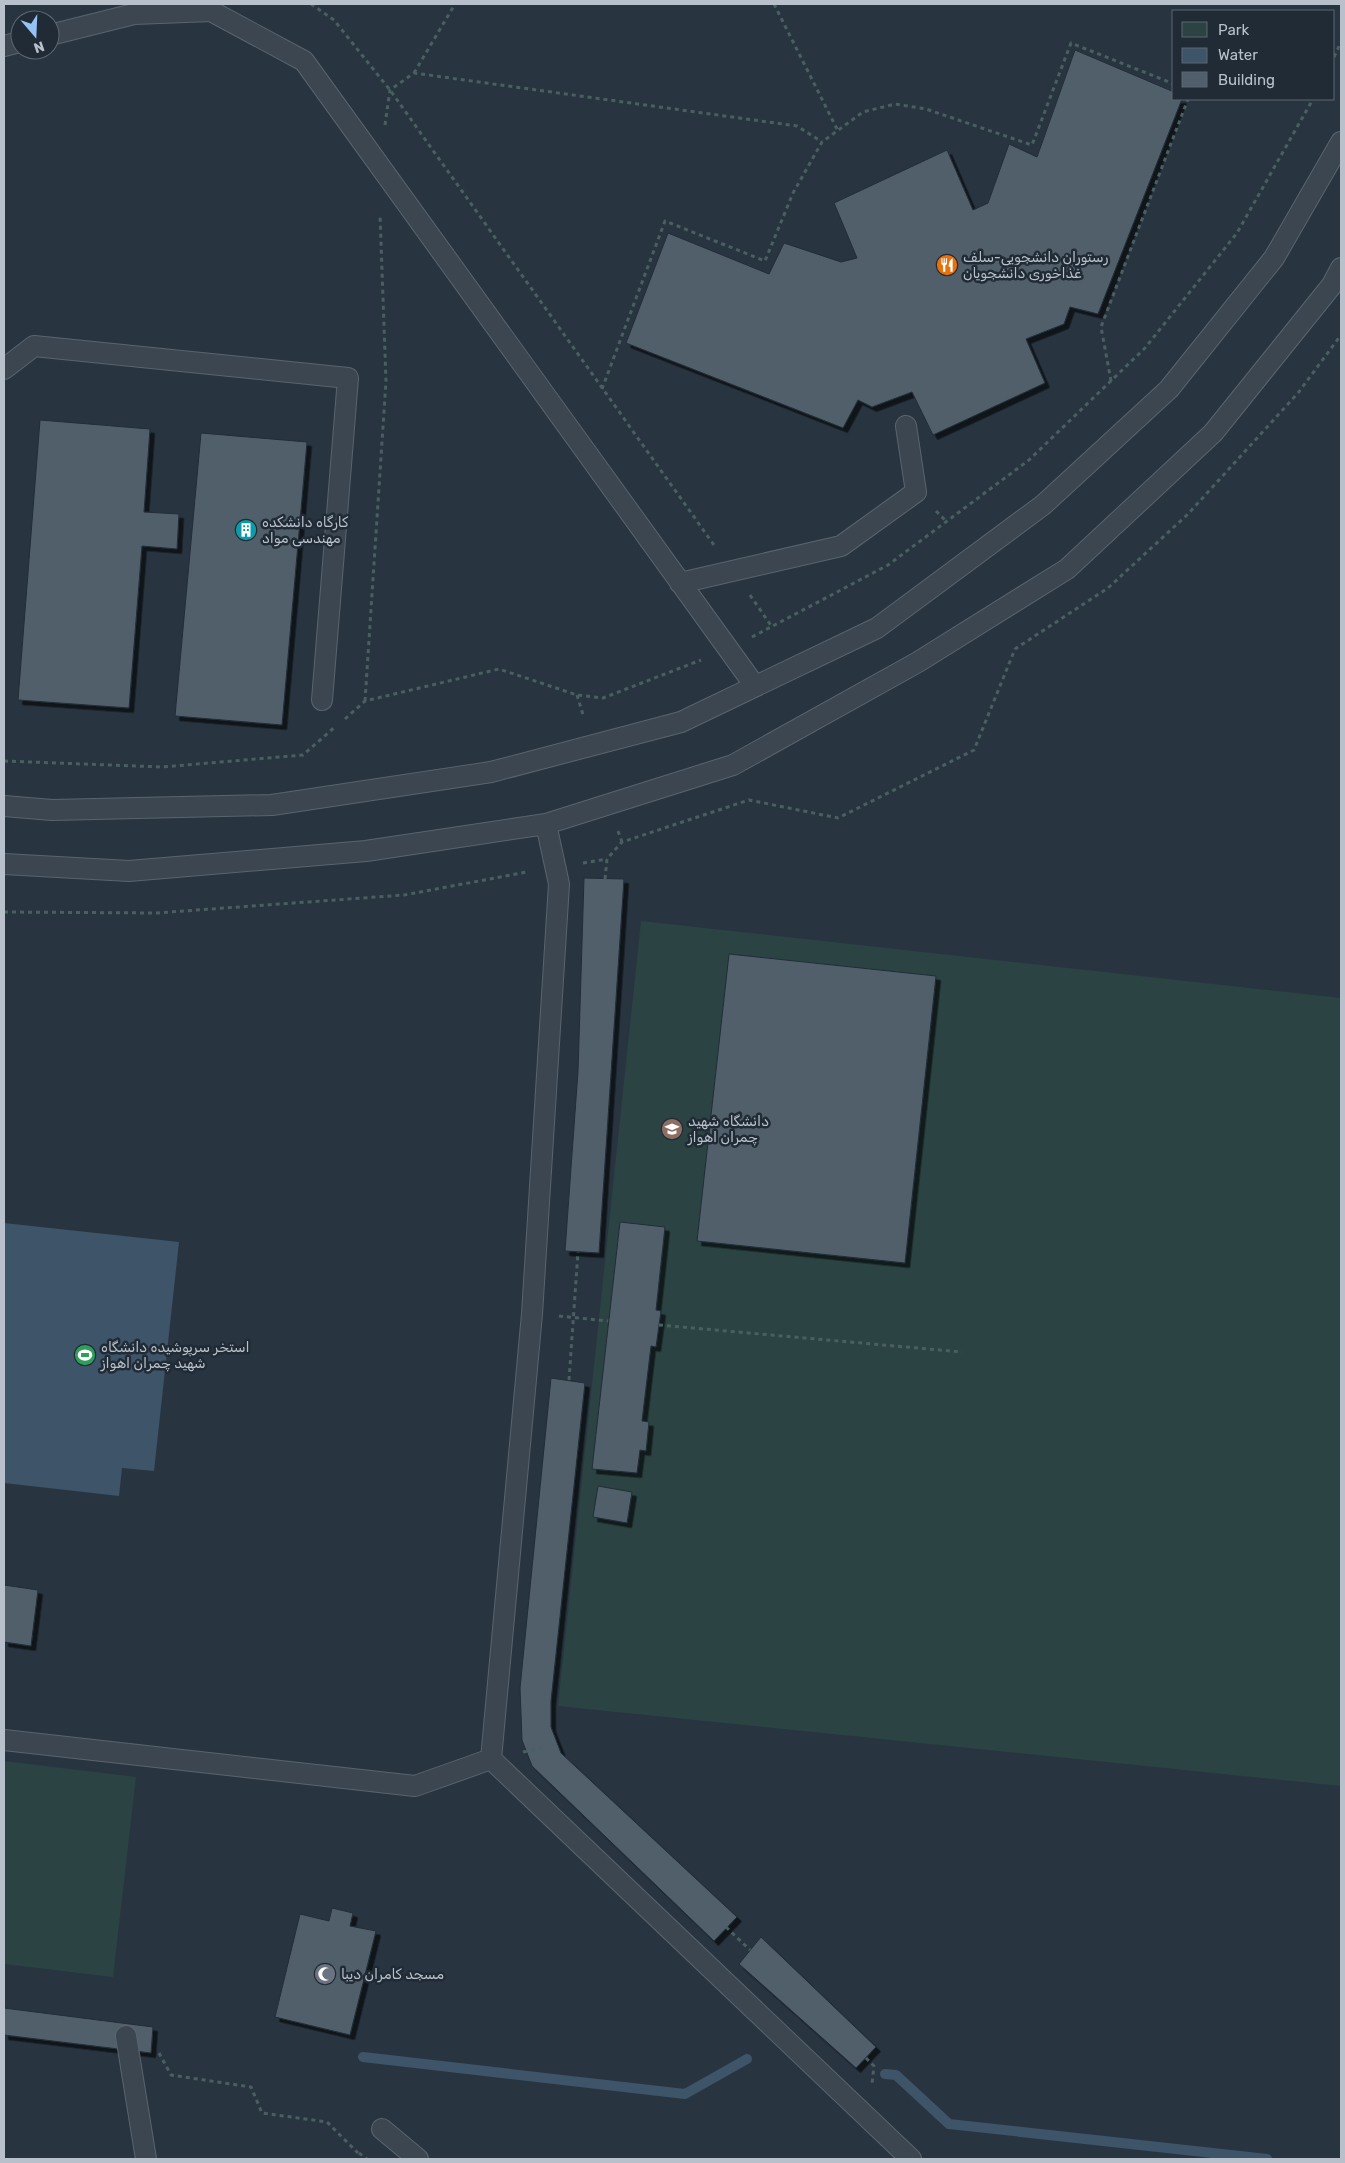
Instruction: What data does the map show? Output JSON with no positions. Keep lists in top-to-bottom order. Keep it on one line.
{"places":{"restaurant":["رستوران دانشجویی-سلف غذاخوری دانشجویان"],"building":["کارگاه دانشکده مهندسی مواد"],"school or university":["دانشگاه شهید چمران اهواز"],"sports":["استخر سرپوشیده دانشگاه شهید چمران اهواز"],"mosque":["مسجد کامران دیبا"]},"legend":["Park","Water","Building"],"north":"bottom"}
